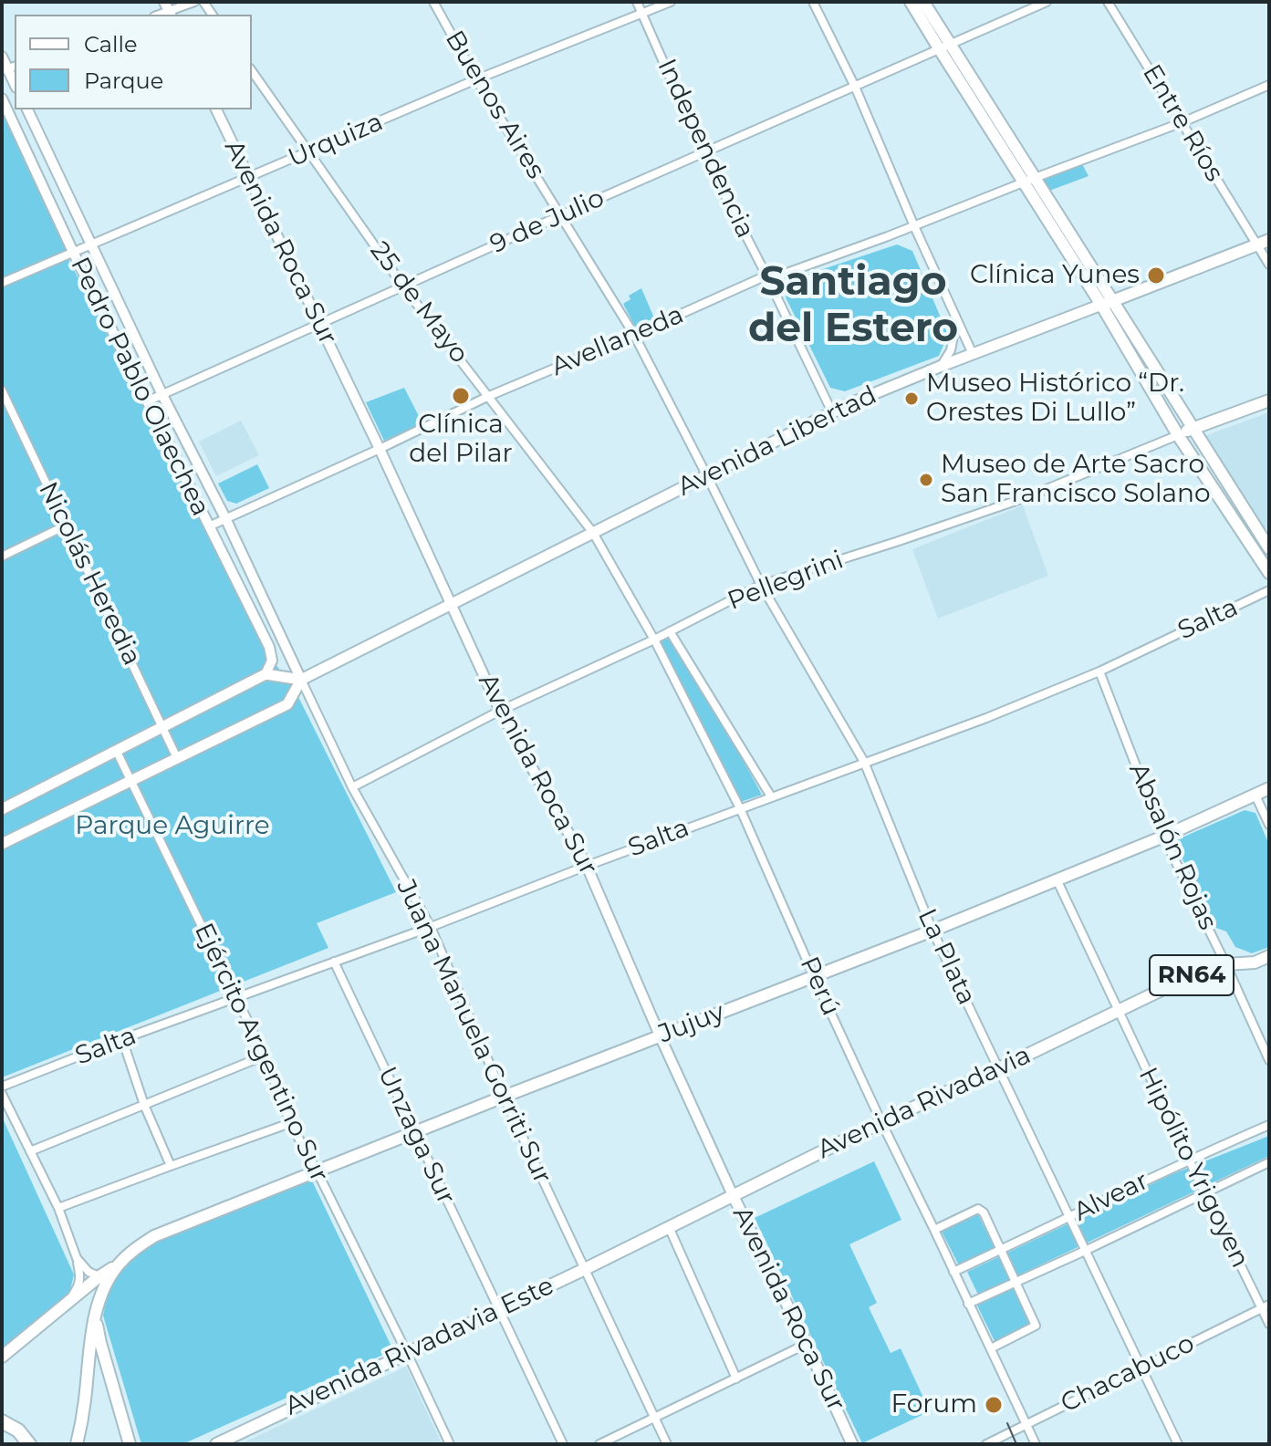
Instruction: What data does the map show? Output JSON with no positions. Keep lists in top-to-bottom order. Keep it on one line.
{"streets":{"main road":["Avenida Roca Sur","Avenida Libertad","Pellegrini","RN64","Jujuy","Avenida Rivadavia","Avenida Rivadavia Este"],"street":["Buenos Aires","Entre Ríos","Urquiza","Independencia","9 de Julio","25 de Mayo","Avellaneda","Pedro Pablo Olaechea","Nicolás Heredia","Salta","Absalón Rojas","La Plata","Perú","Juana Manuela Gorriti Sur","Ejército Argentino Sur","Unzaga Sur","Hipólito Yrigoyen","Alvear","Chacabuco"]},"crossings":[["Buenos Aires","Urquiza"],["Buenos Aires","9 de Julio"],["Buenos Aires","Avellaneda"],["Buenos Aires","Avenida Libertad"],["Buenos Aires","La Plata"],["Entre Ríos","Avellaneda"],["Entre Ríos","Avenida Libertad"],["Urquiza","Independencia"],["Urquiza","Avenida Roca Sur"],["Urquiza","25 de Mayo"],["Urquiza","Pedro Pablo Olaechea"],["Independencia","9 de Julio"],["Independencia","Avellaneda"],["Independencia","Avenida Libertad"],["9 de Julio","Avenida Roca Sur"],["9 de Julio","25 de Mayo"],["9 de Julio","Pedro Pablo Olaechea"],["Avenida Roca Sur","Avellaneda"],["Avenida Roca Sur","Avenida Libertad"],["Avenida Roca Sur","Pellegrini"],["Avenida Roca Sur","Salta"],["Avenida Roca Sur","Jujuy"],["Avenida Roca Sur","Avenida Rivadavia"],["25 de Mayo","Avellaneda"],["25 de Mayo","Avenida Libertad"],["25 de Mayo","Perú"],["Avellaneda","Pedro Pablo Olaechea"],["Pedro Pablo Olaechea","Avenida Libertad"],["Pedro Pablo Olaechea","Juana Manuela Gorriti Sur"],["Avenida Libertad","La Plata"],["Avenida Libertad","Perú"],["Avenida Libertad","Juana Manuela Gorriti Sur"],["Pellegrini","La Plata"],["Pellegrini","Perú"],["Pellegrini","Juana Manuela Gorriti Sur"],["Salta","Absalón Rojas"],["Salta","La Plata"],["Salta","Perú"],["Salta","Juana Manuela Gorriti Sur"],["Salta","Ejército Argentino Sur"],["Salta","Unzaga Sur"],["Absalón Rojas","Jujuy"],["Absalón Rojas","Avenida Rivadavia"],["La Plata","Jujuy"],["La Plata","Avenida Rivadavia"],["La Plata","Alvear"],["La Plata","Chacabuco"],["Perú","Jujuy"],["Perú","Avenida Rivadavia"],["Perú","Alvear"],["Perú","Chacabuco"],["Jujuy","Juana Manuela Gorriti Sur"],["Jujuy","Ejército Argentino Sur"],["Jujuy","Unzaga Sur"],["Jujuy","Hipólito Yrigoyen"],["Juana Manuela Gorriti Sur","Avenida Rivadavia"],["Juana Manuela Gorriti Sur","Avenida Rivadavia Este"],["Ejército Argentino Sur","Avenida Rivadavia Este"],["Avenida Rivadavia","Hipólito Yrigoyen"],["Avenida Rivadavia","Avenida Rivadavia Este"],["Unzaga Sur","Avenida Rivadavia Este"],["Hipólito Yrigoyen","Alvear"],["Hipólito Yrigoyen","Chacabuco"]],"districts":["Santiago del Estero"],"parks":["Parque Aguirre"],"places":["Clínica Yunes","Clínica del Pilar","Museo Histórico “Dr. Orestes Di Lullo”","Museo de Arte Sacro San Francisco Solano","Forum"],"legend":["Calle","Parque"]}
